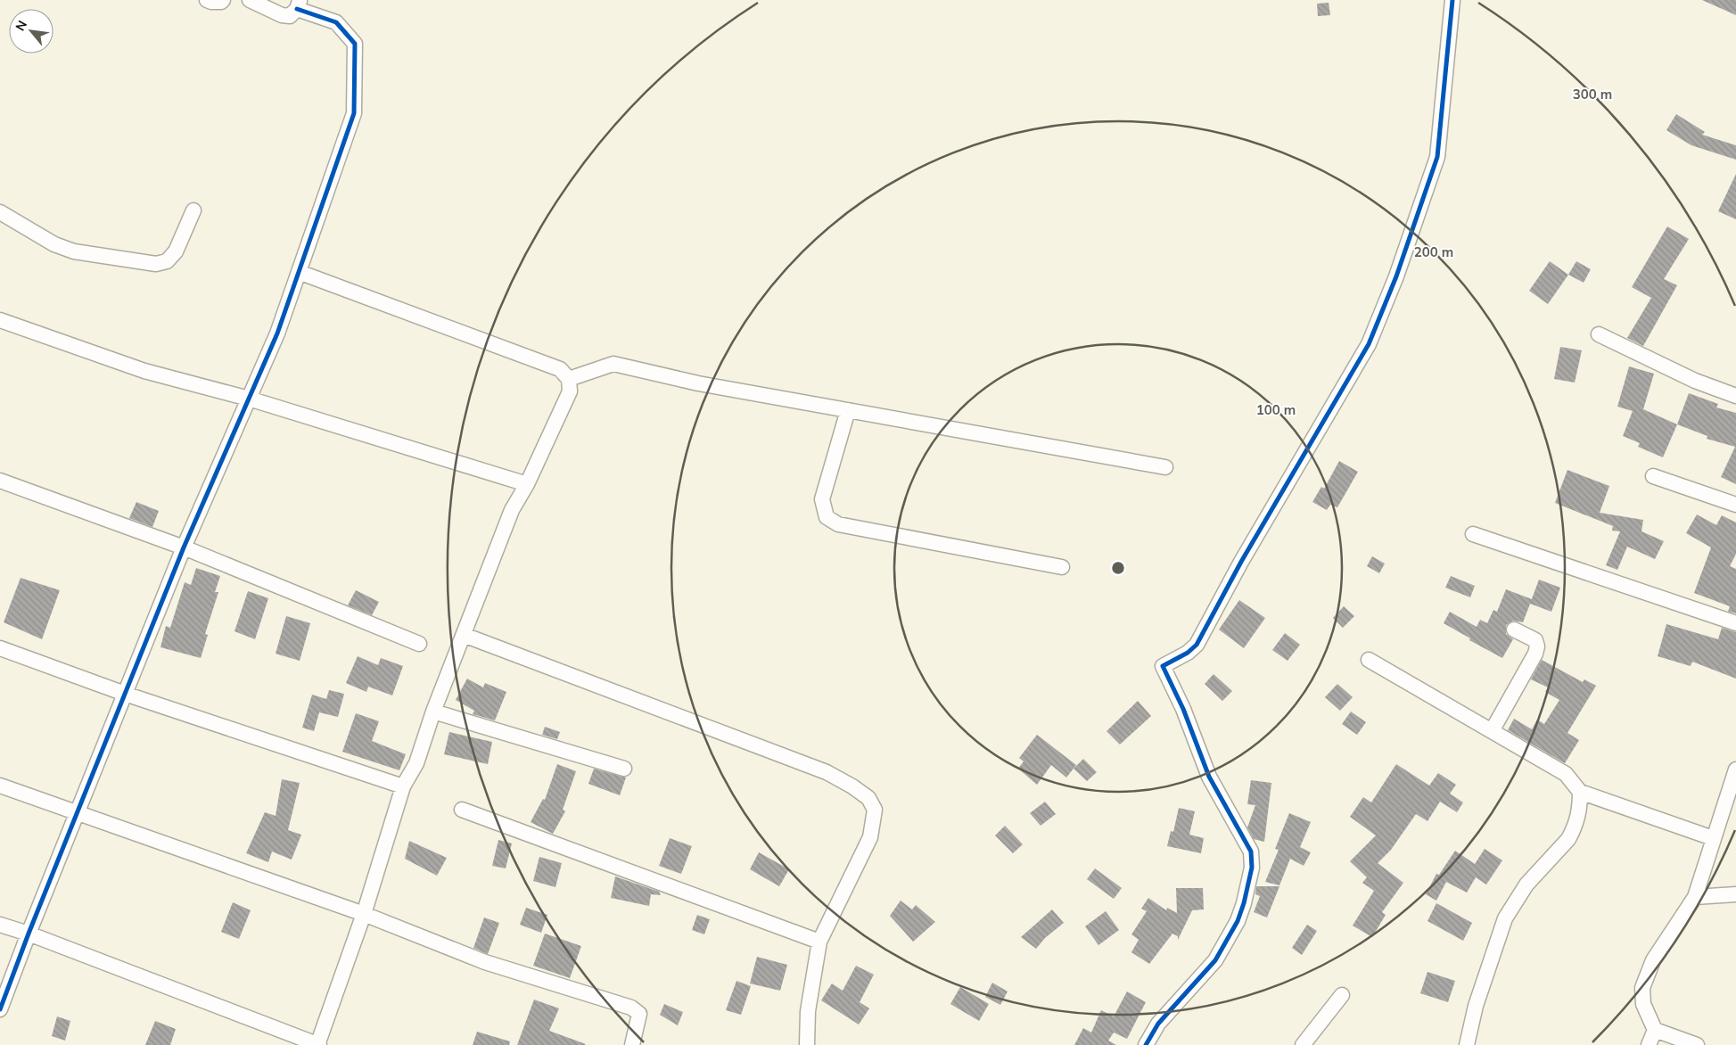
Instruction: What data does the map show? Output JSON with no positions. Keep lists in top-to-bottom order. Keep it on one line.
{"north":"top left","rings":["300 m","200 m","100 m"]}
